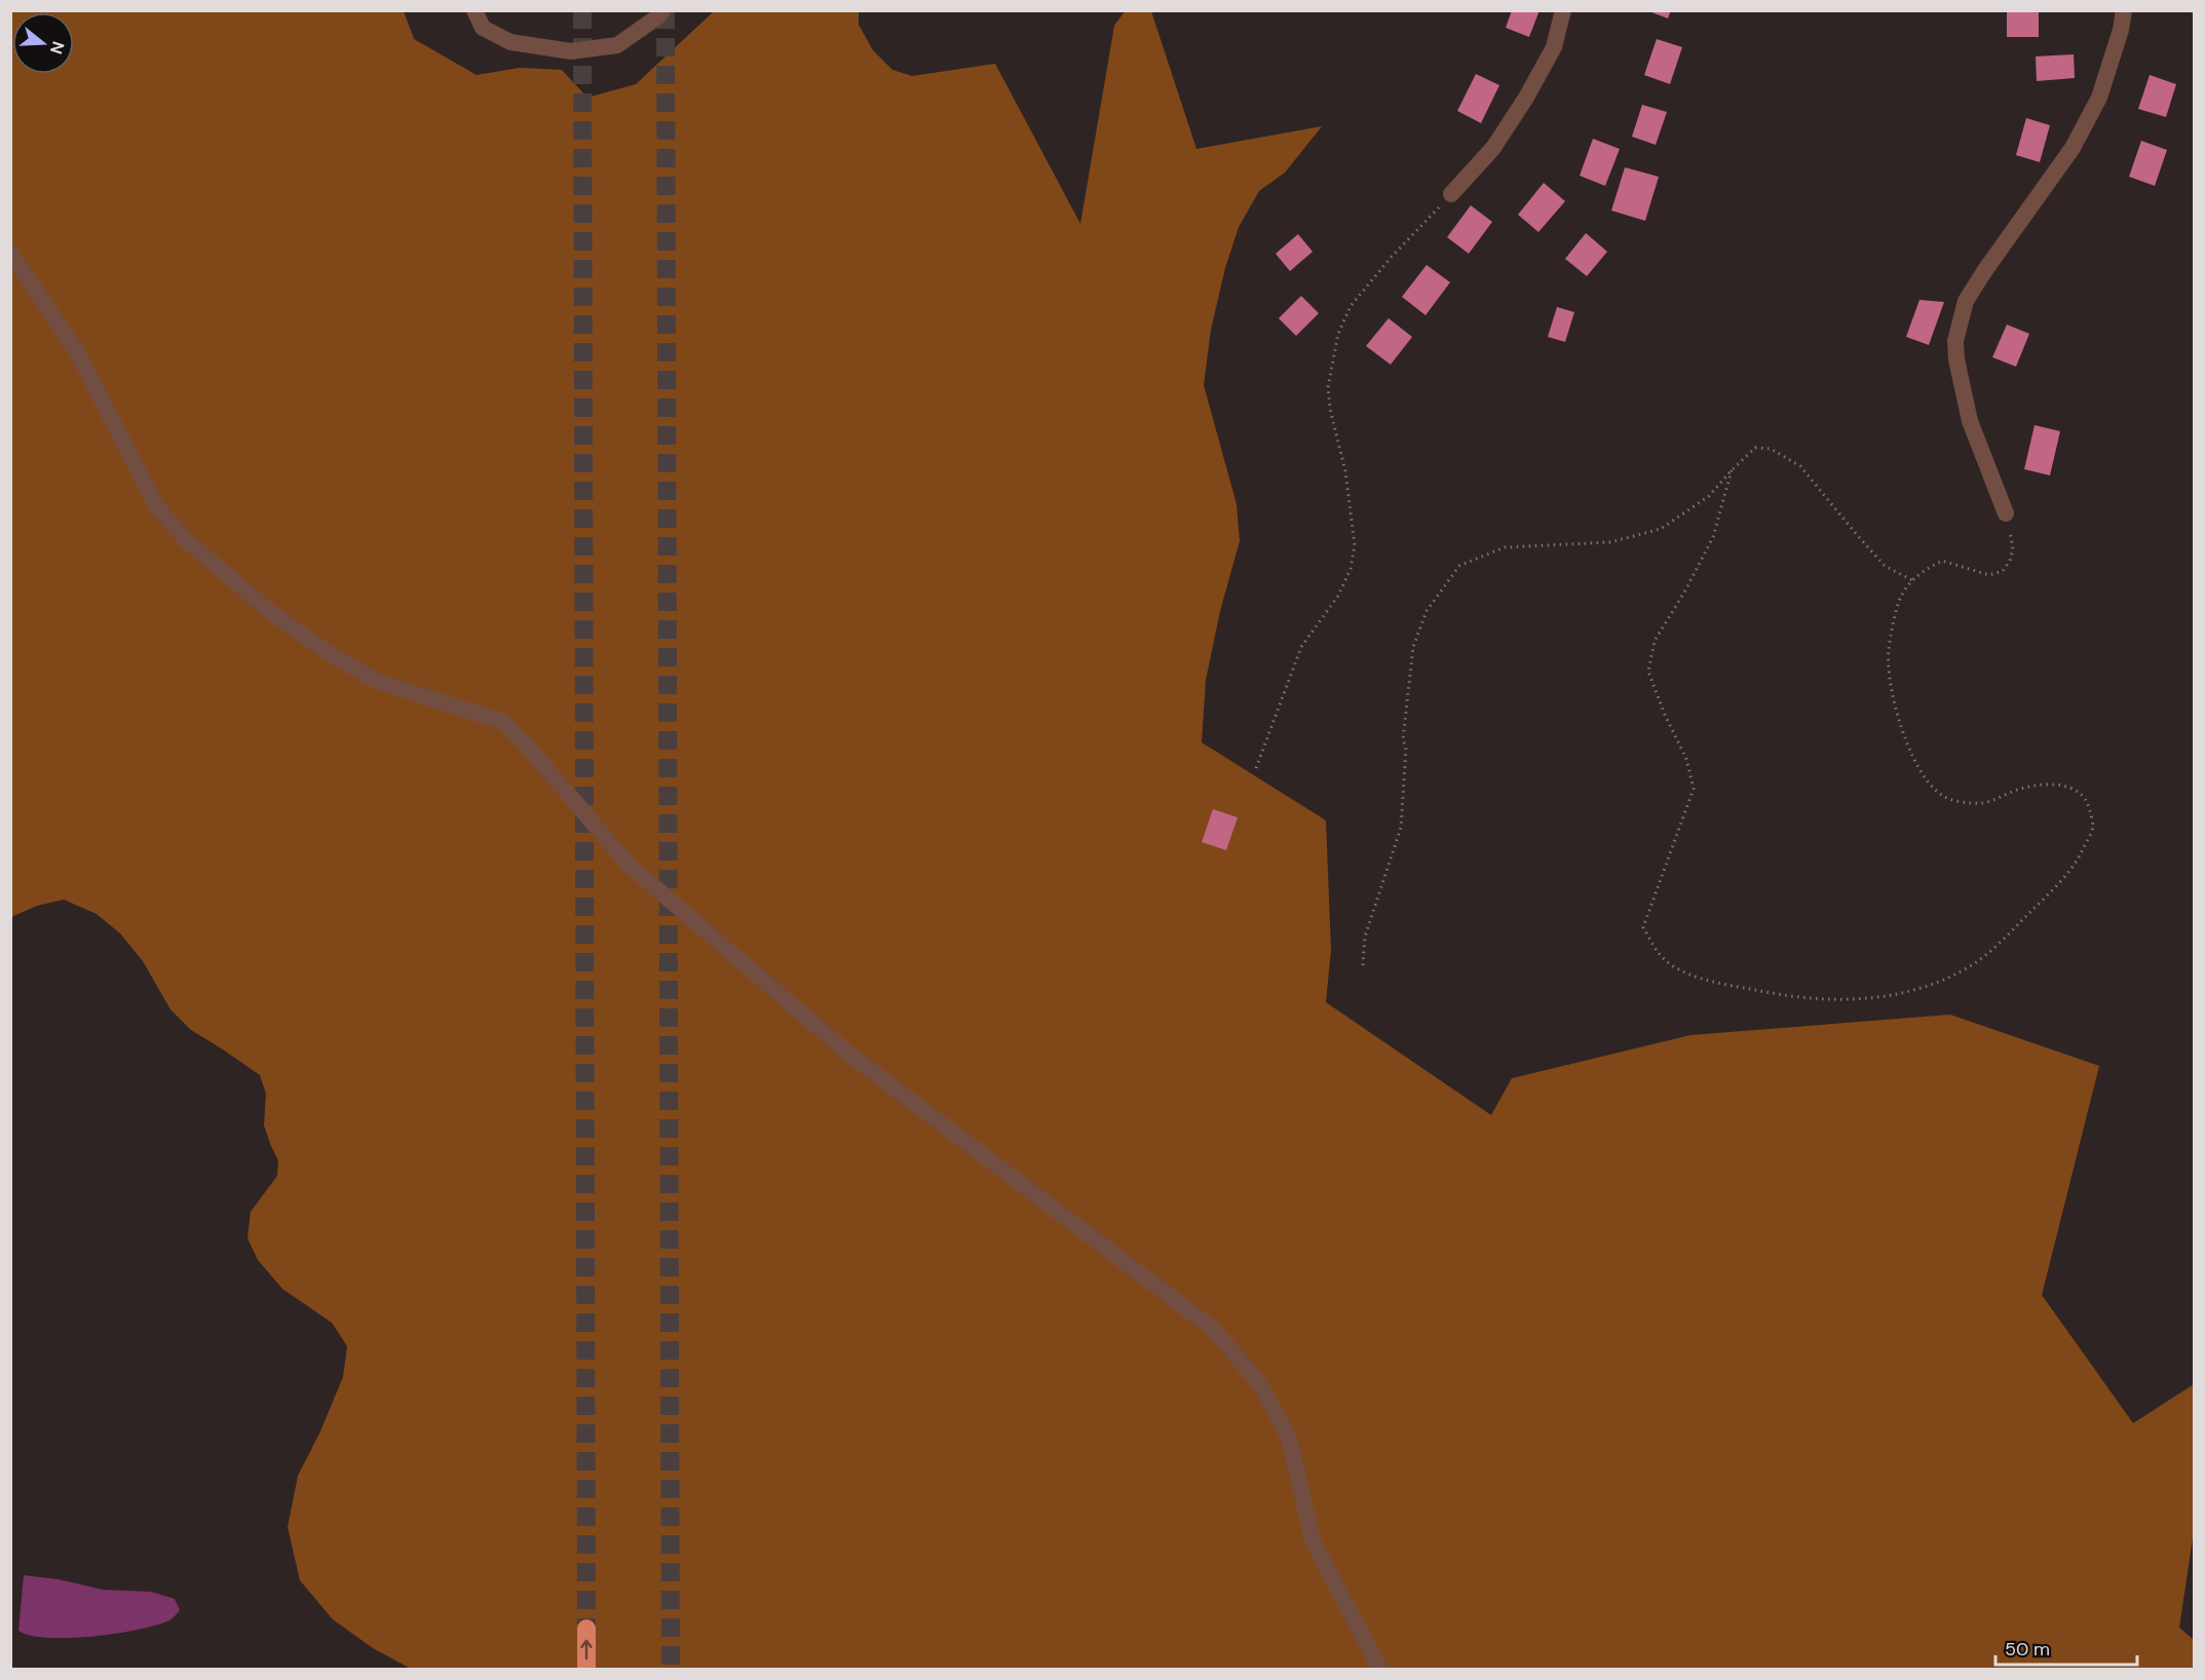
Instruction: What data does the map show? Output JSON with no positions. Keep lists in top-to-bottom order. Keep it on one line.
{"scale_bar":"50 m","north":"right"}
